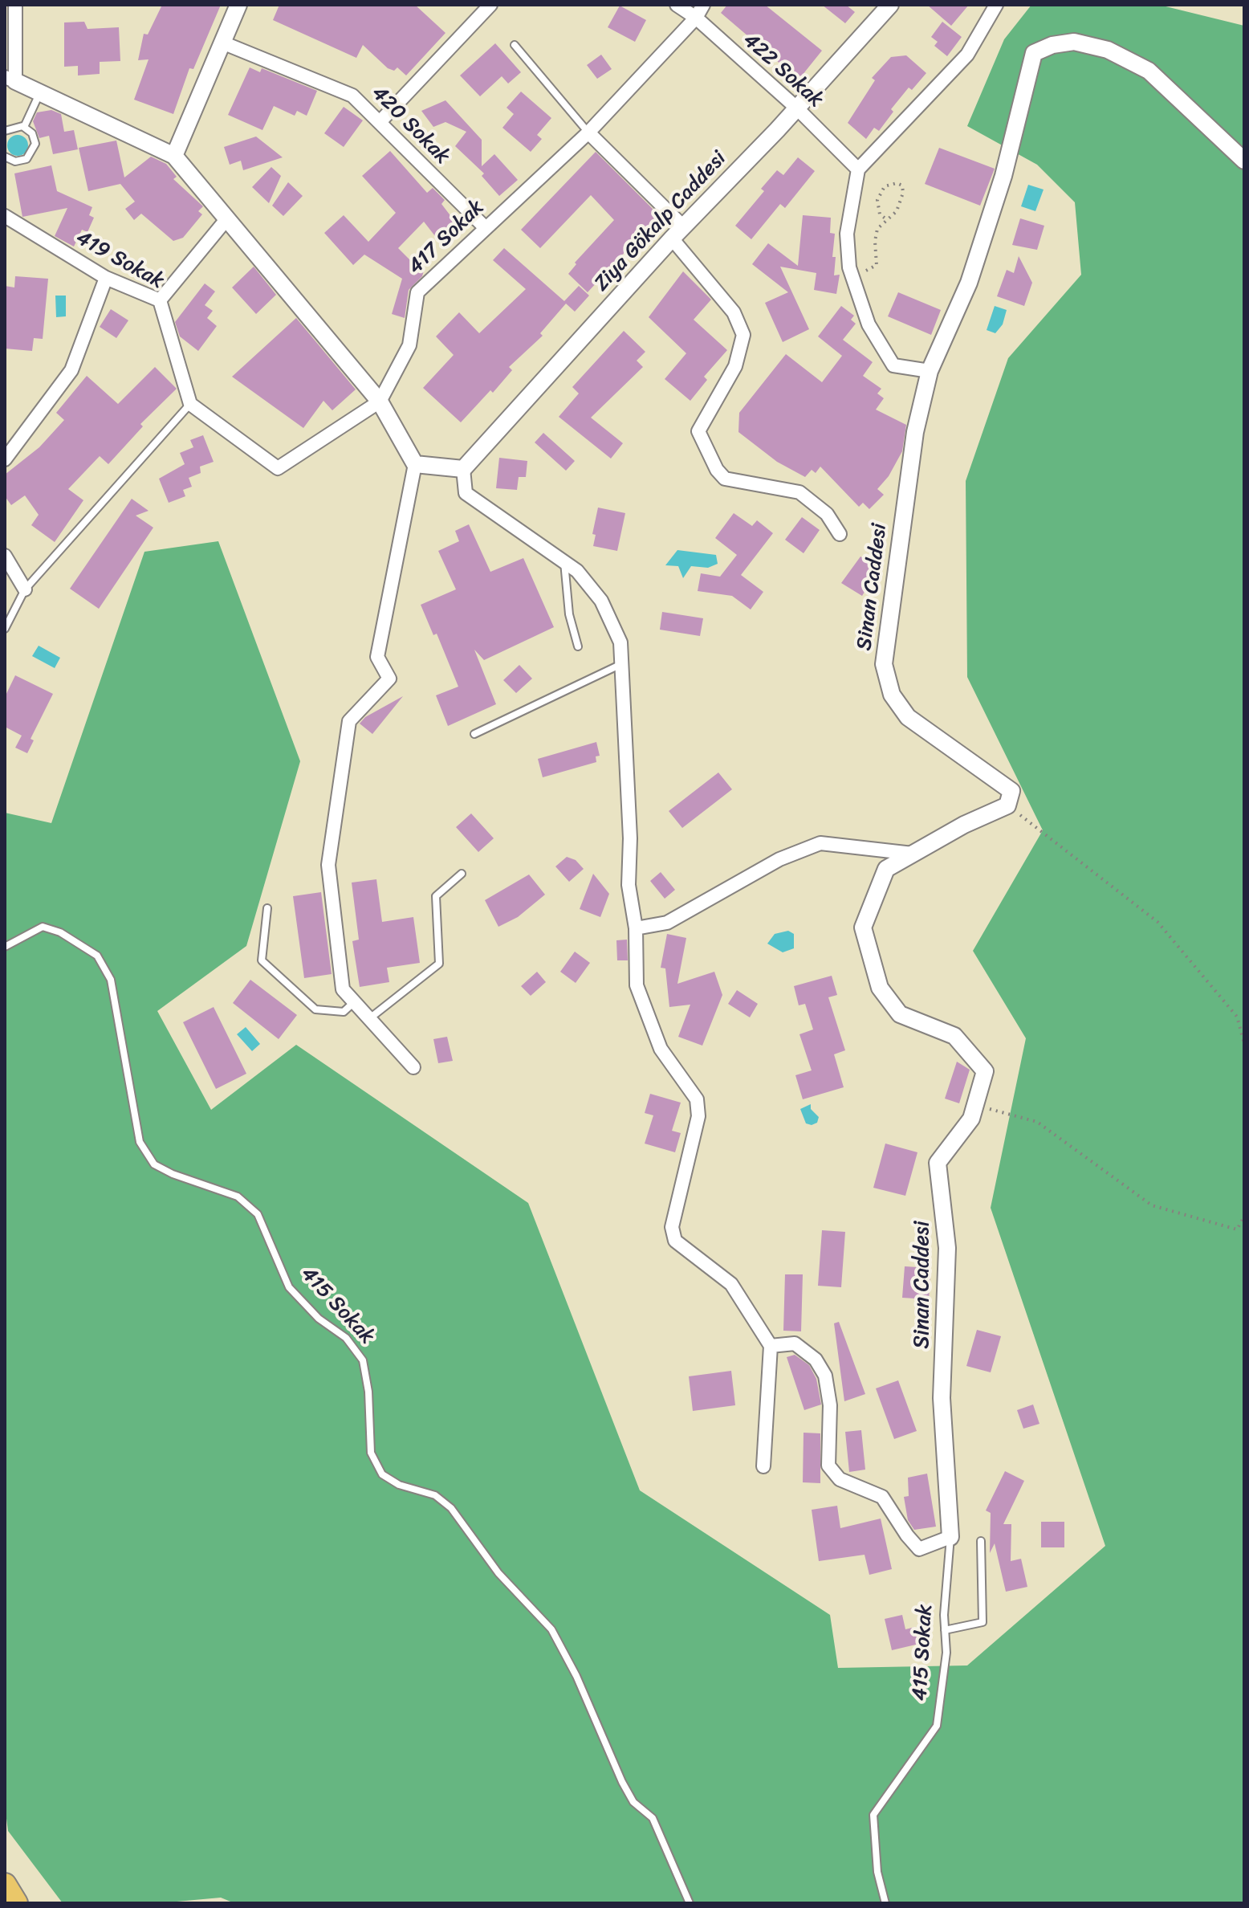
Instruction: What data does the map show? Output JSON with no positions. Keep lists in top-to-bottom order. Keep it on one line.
{"streets":{"street":["422 Sokak","420 Sokak","Ziya Gökalp Caddesi","417 Sokak","419 Sokak","Sinan Caddesi"],"lane":["415 Sokak"]},"crossings":[["422 Sokak","Ziya Gökalp Caddesi"],["422 Sokak","417 Sokak"],["420 Sokak","417 Sokak"],["Sinan Caddesi","415 Sokak"]]}
